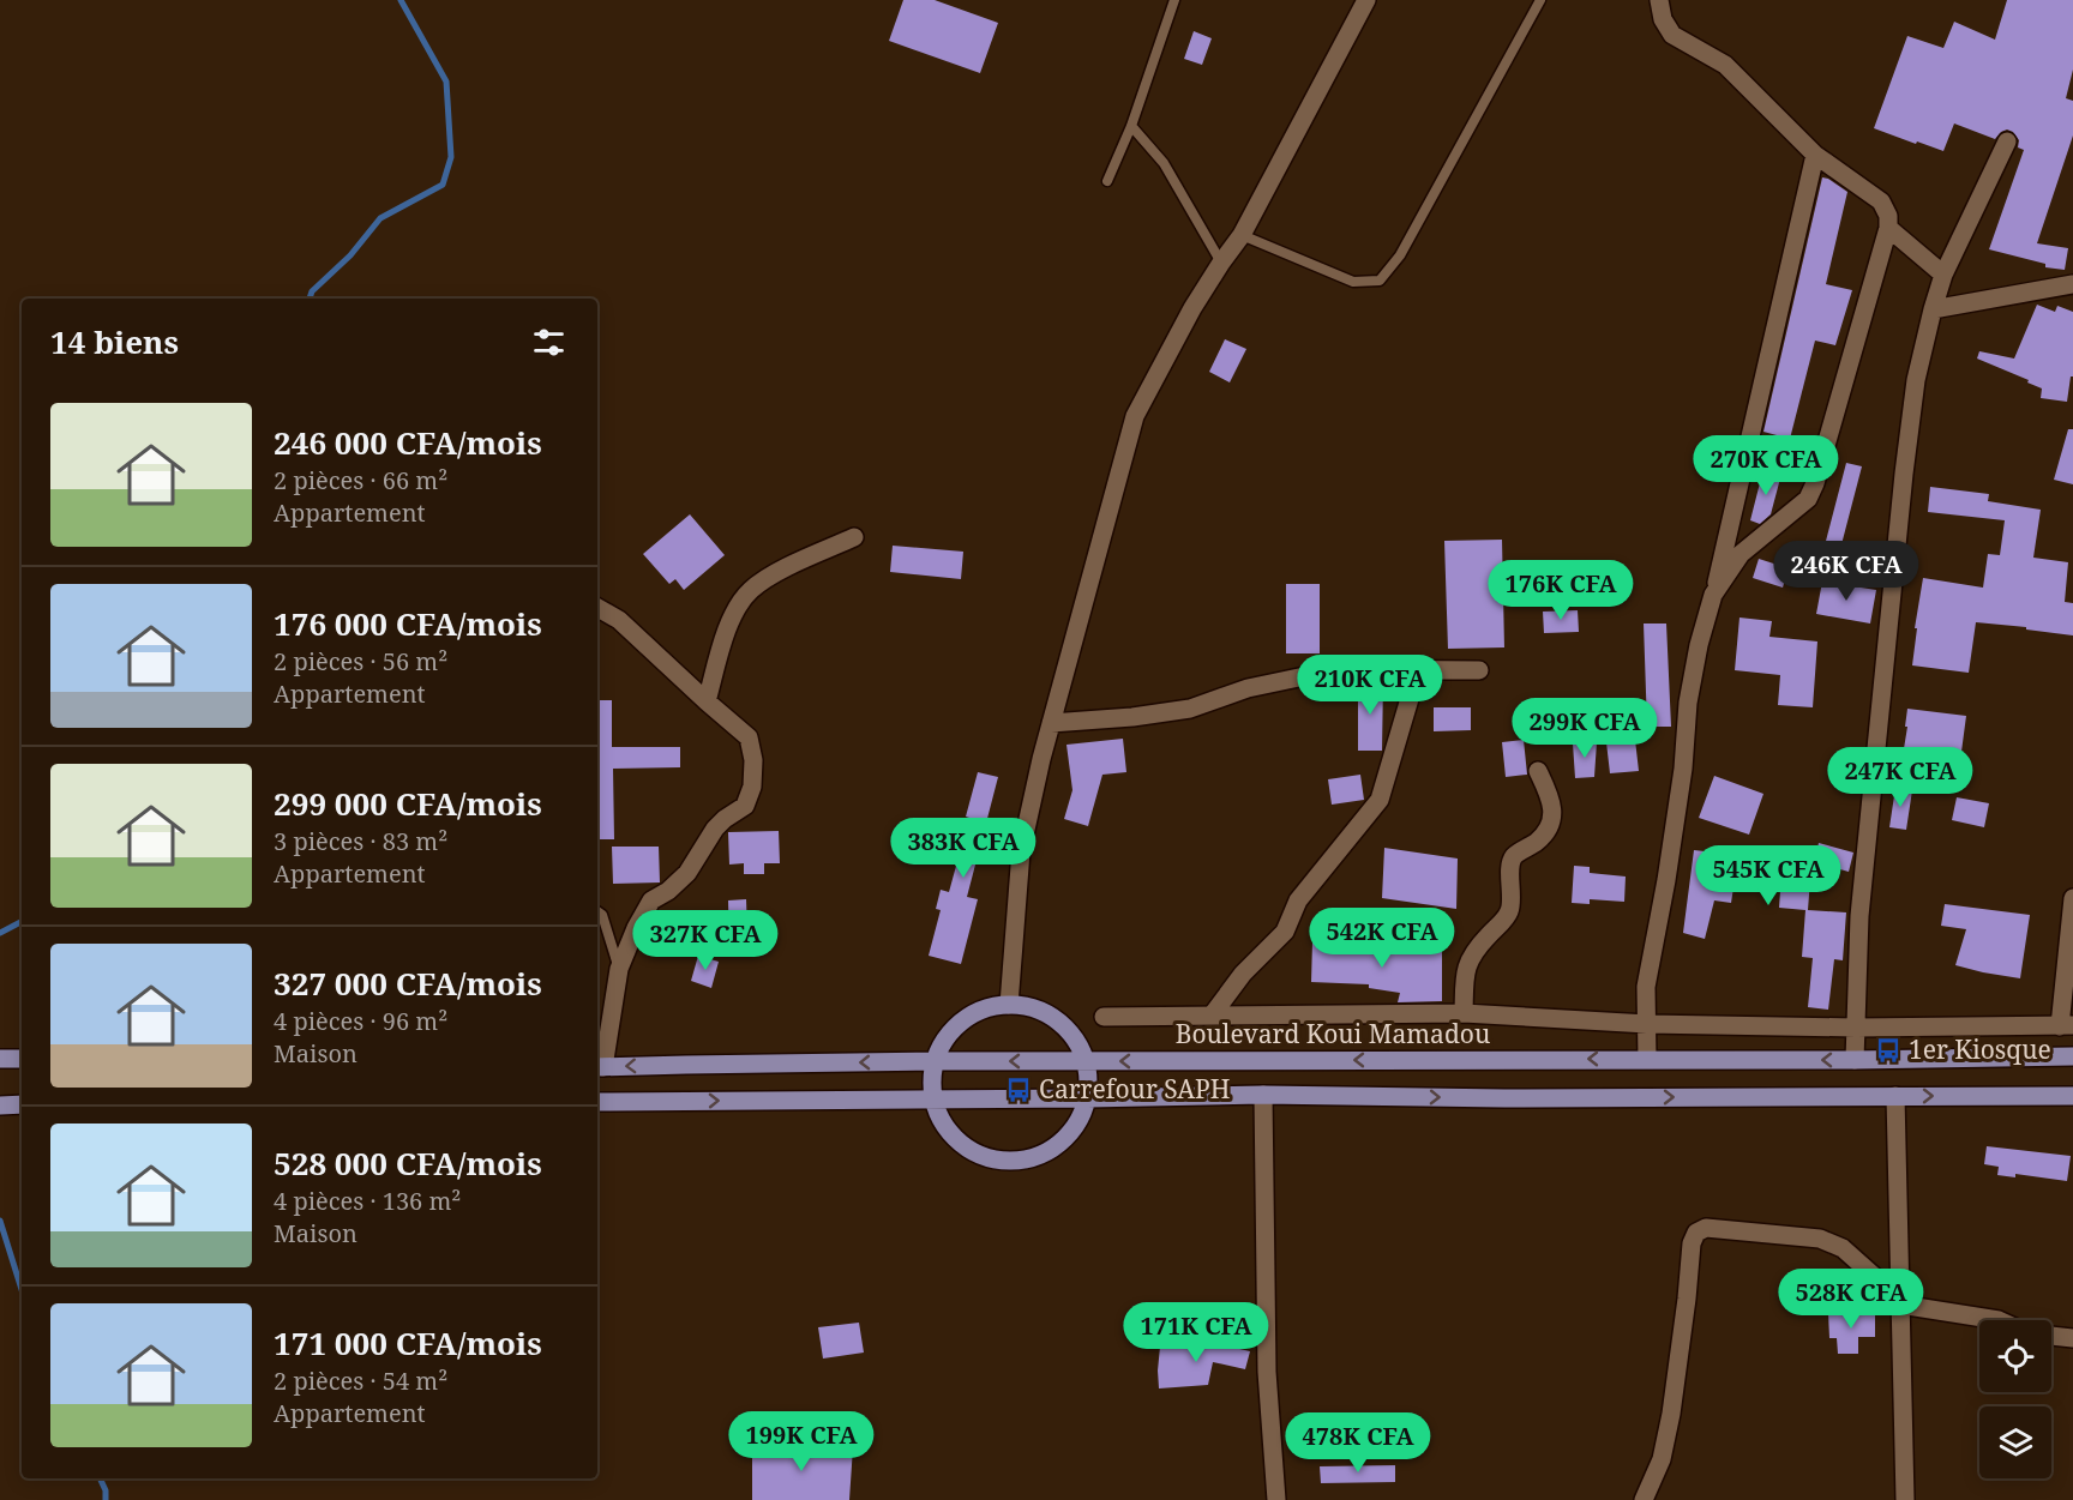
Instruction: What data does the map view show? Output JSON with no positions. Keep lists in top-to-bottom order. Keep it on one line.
{"streets":{"main road":["Boulevard Koui Mamadou"]},"places":{"bus stop":["1er Kiosque","Carrefour SAPH"]},"page":{"heading":"14 biens","list":[{"name":"246 000 CFA/mois","note":"2 pièces · 66 m² · Appartement"},{"name":"176 000 CFA/mois","note":"2 pièces · 56 m² · Appartement"},{"name":"299 000 CFA/mois","note":"3 pièces · 83 m² · Appartement"},{"name":"327 000 CFA/mois","note":"4 pièces · 96 m² · Maison"},{"name":"528 000 CFA/mois","note":"4 pièces · 136 m² · Maison"},{"name":"171 000 CFA/mois","note":"2 pièces · 54 m² · Appartement"}],"price":["270K CFA","246K CFA","176K CFA","210K CFA","299K CFA","247K CFA","383K CFA","545K CFA","542K CFA","327K CFA","528K CFA","171K CFA","199K CFA","478K CFA"]}}
